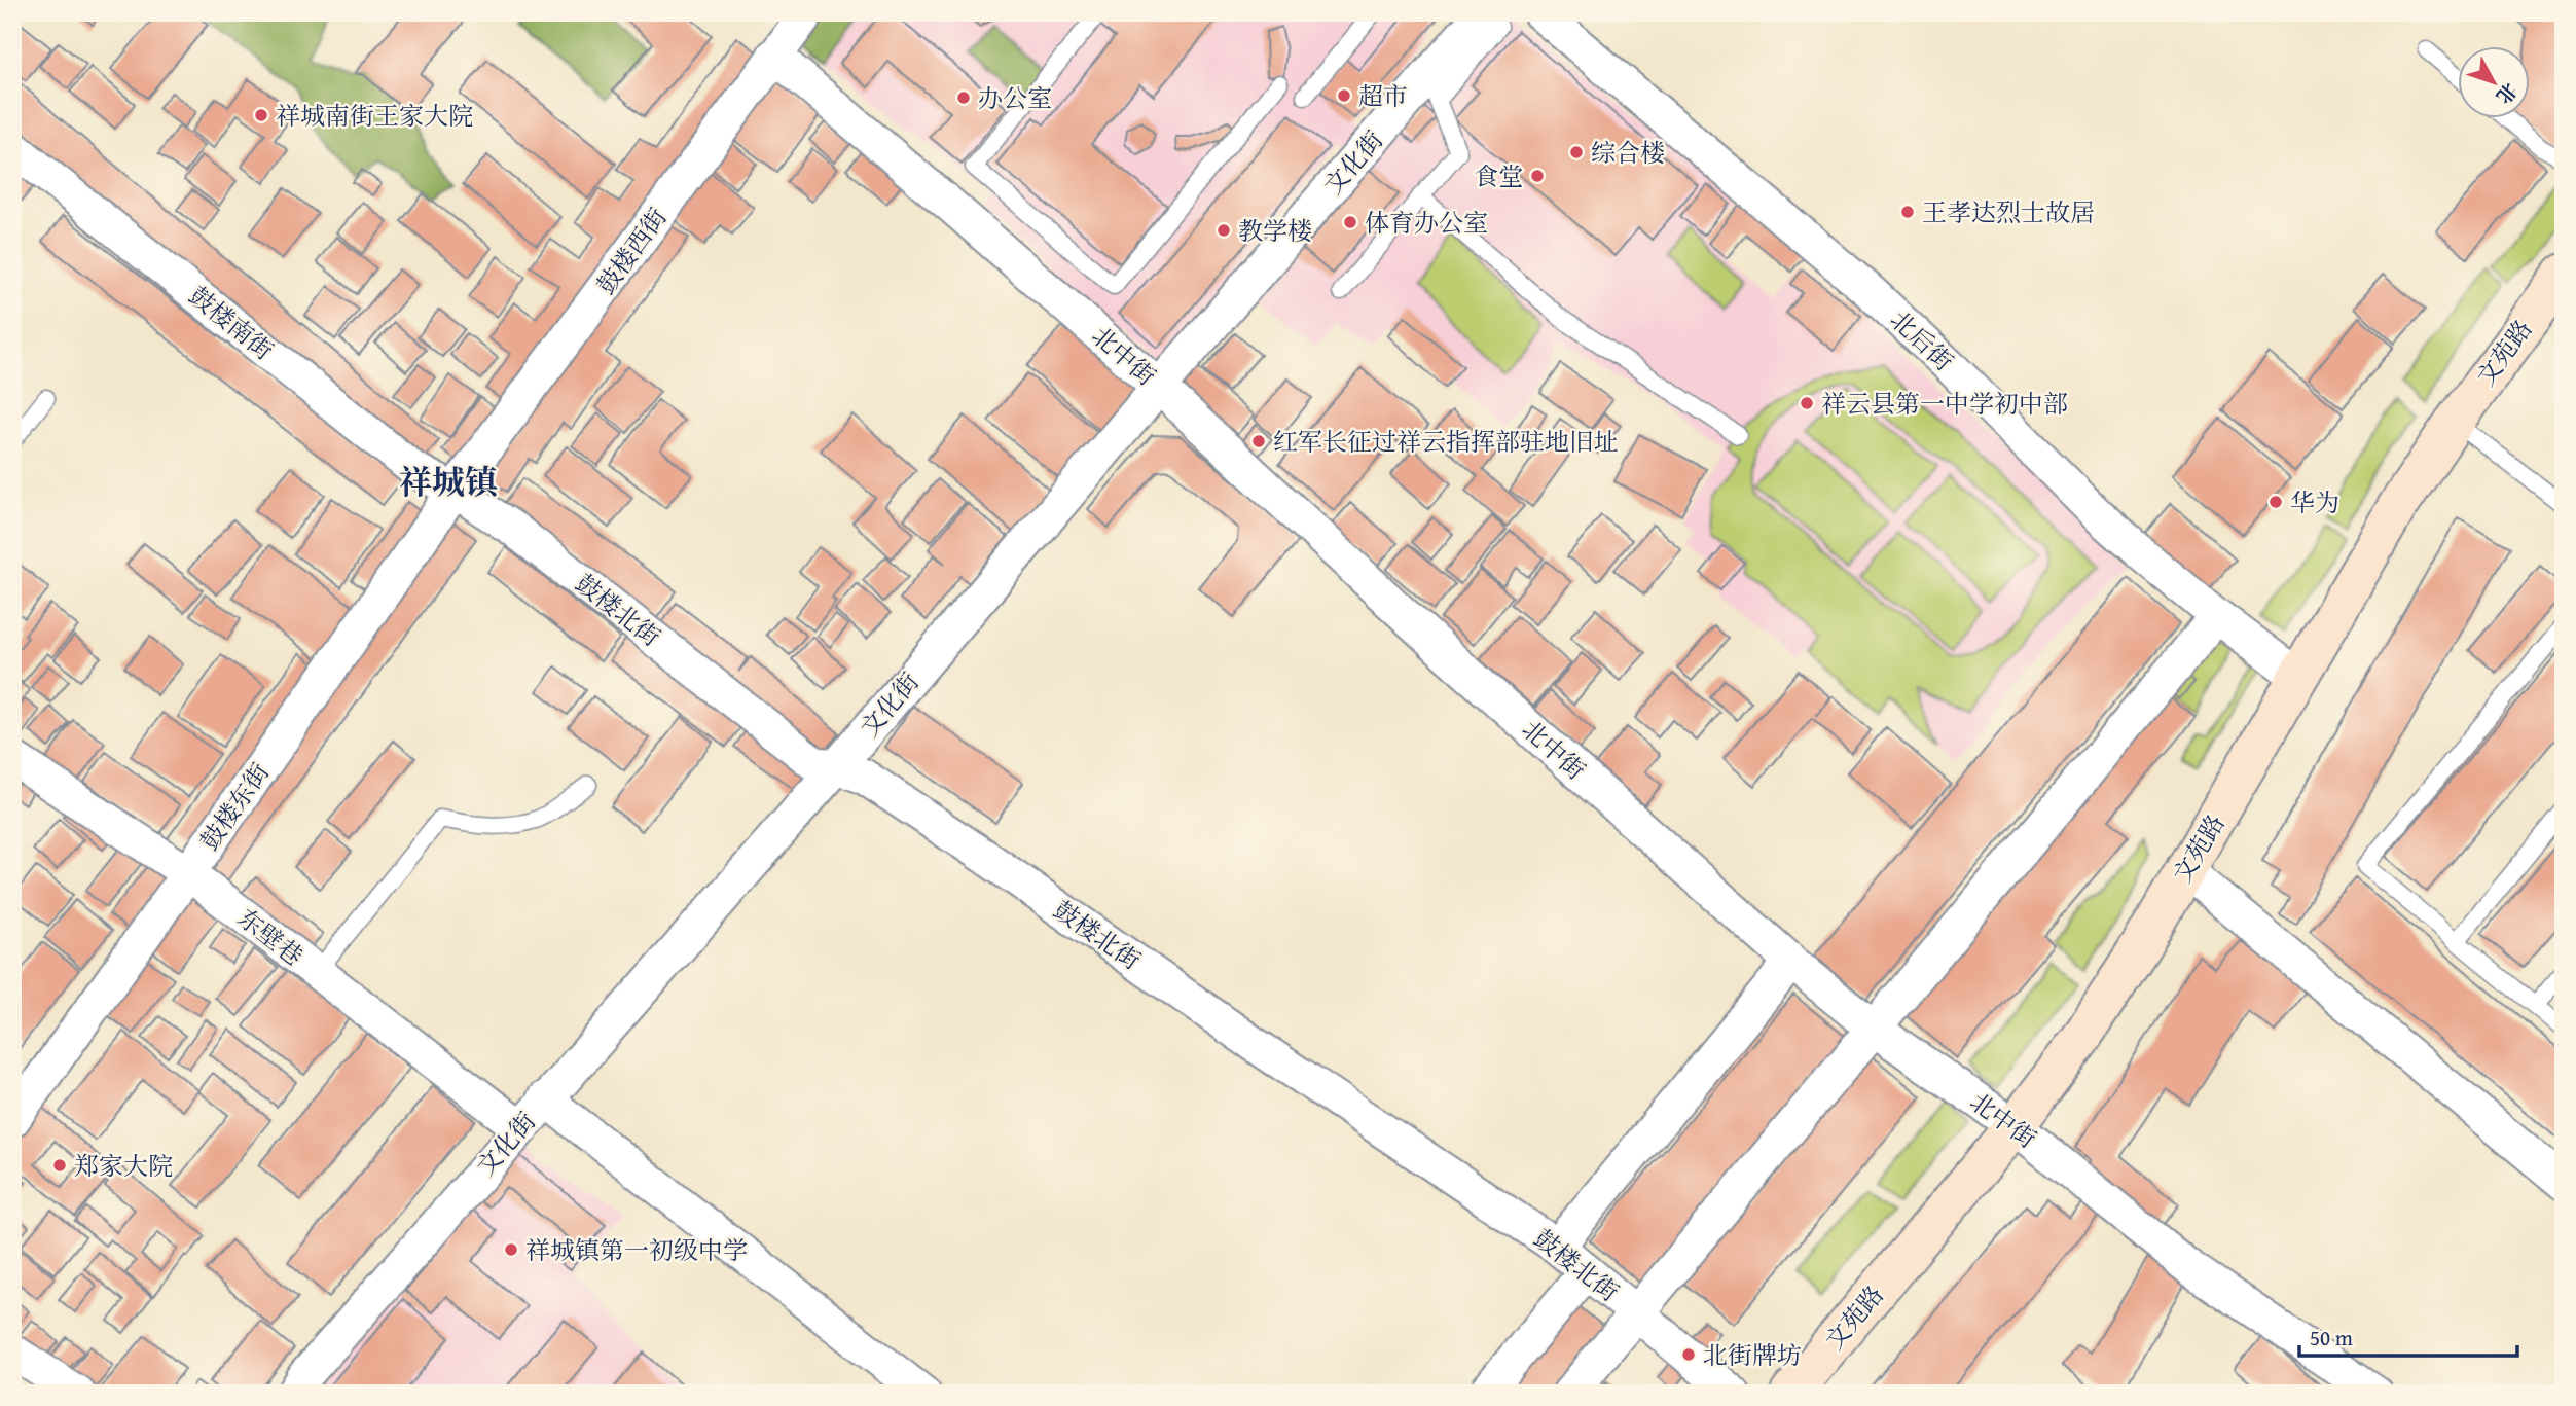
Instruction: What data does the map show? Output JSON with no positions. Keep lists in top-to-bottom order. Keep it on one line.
{"streets":{"main road":["文苑路"],"street":["文化街","鼓楼西街","鼓楼南街","北后街","北中街","鼓楼北街","鼓楼东街","东壁巷"]},"crossings":[["文化街","北中街"],["文化街","鼓楼北街"],["文化街","东壁巷"],["鼓楼西街","鼓楼南街"],["鼓楼西街","北中街"],["鼓楼西街","鼓楼北街"],["鼓楼西街","鼓楼东街"],["鼓楼南街","鼓楼北街"],["鼓楼南街","鼓楼东街"],["北后街","文苑路"],["文苑路","北中街"],["鼓楼北街","鼓楼东街"],["鼓楼东街","东壁巷"]],"districts":["祥城镇"],"places":["超市","办公室","祥城南街王家大院","综合楼","食堂","王孝达烈士故居","体育办公室","教学楼","祥云县第一中学初中部","红军长征过祥云指挥部驻地旧址","华为","郑家大院","祥城镇第一初级中学","北街牌坊"],"scale_bar":"50 m","north":"bottom right"}
